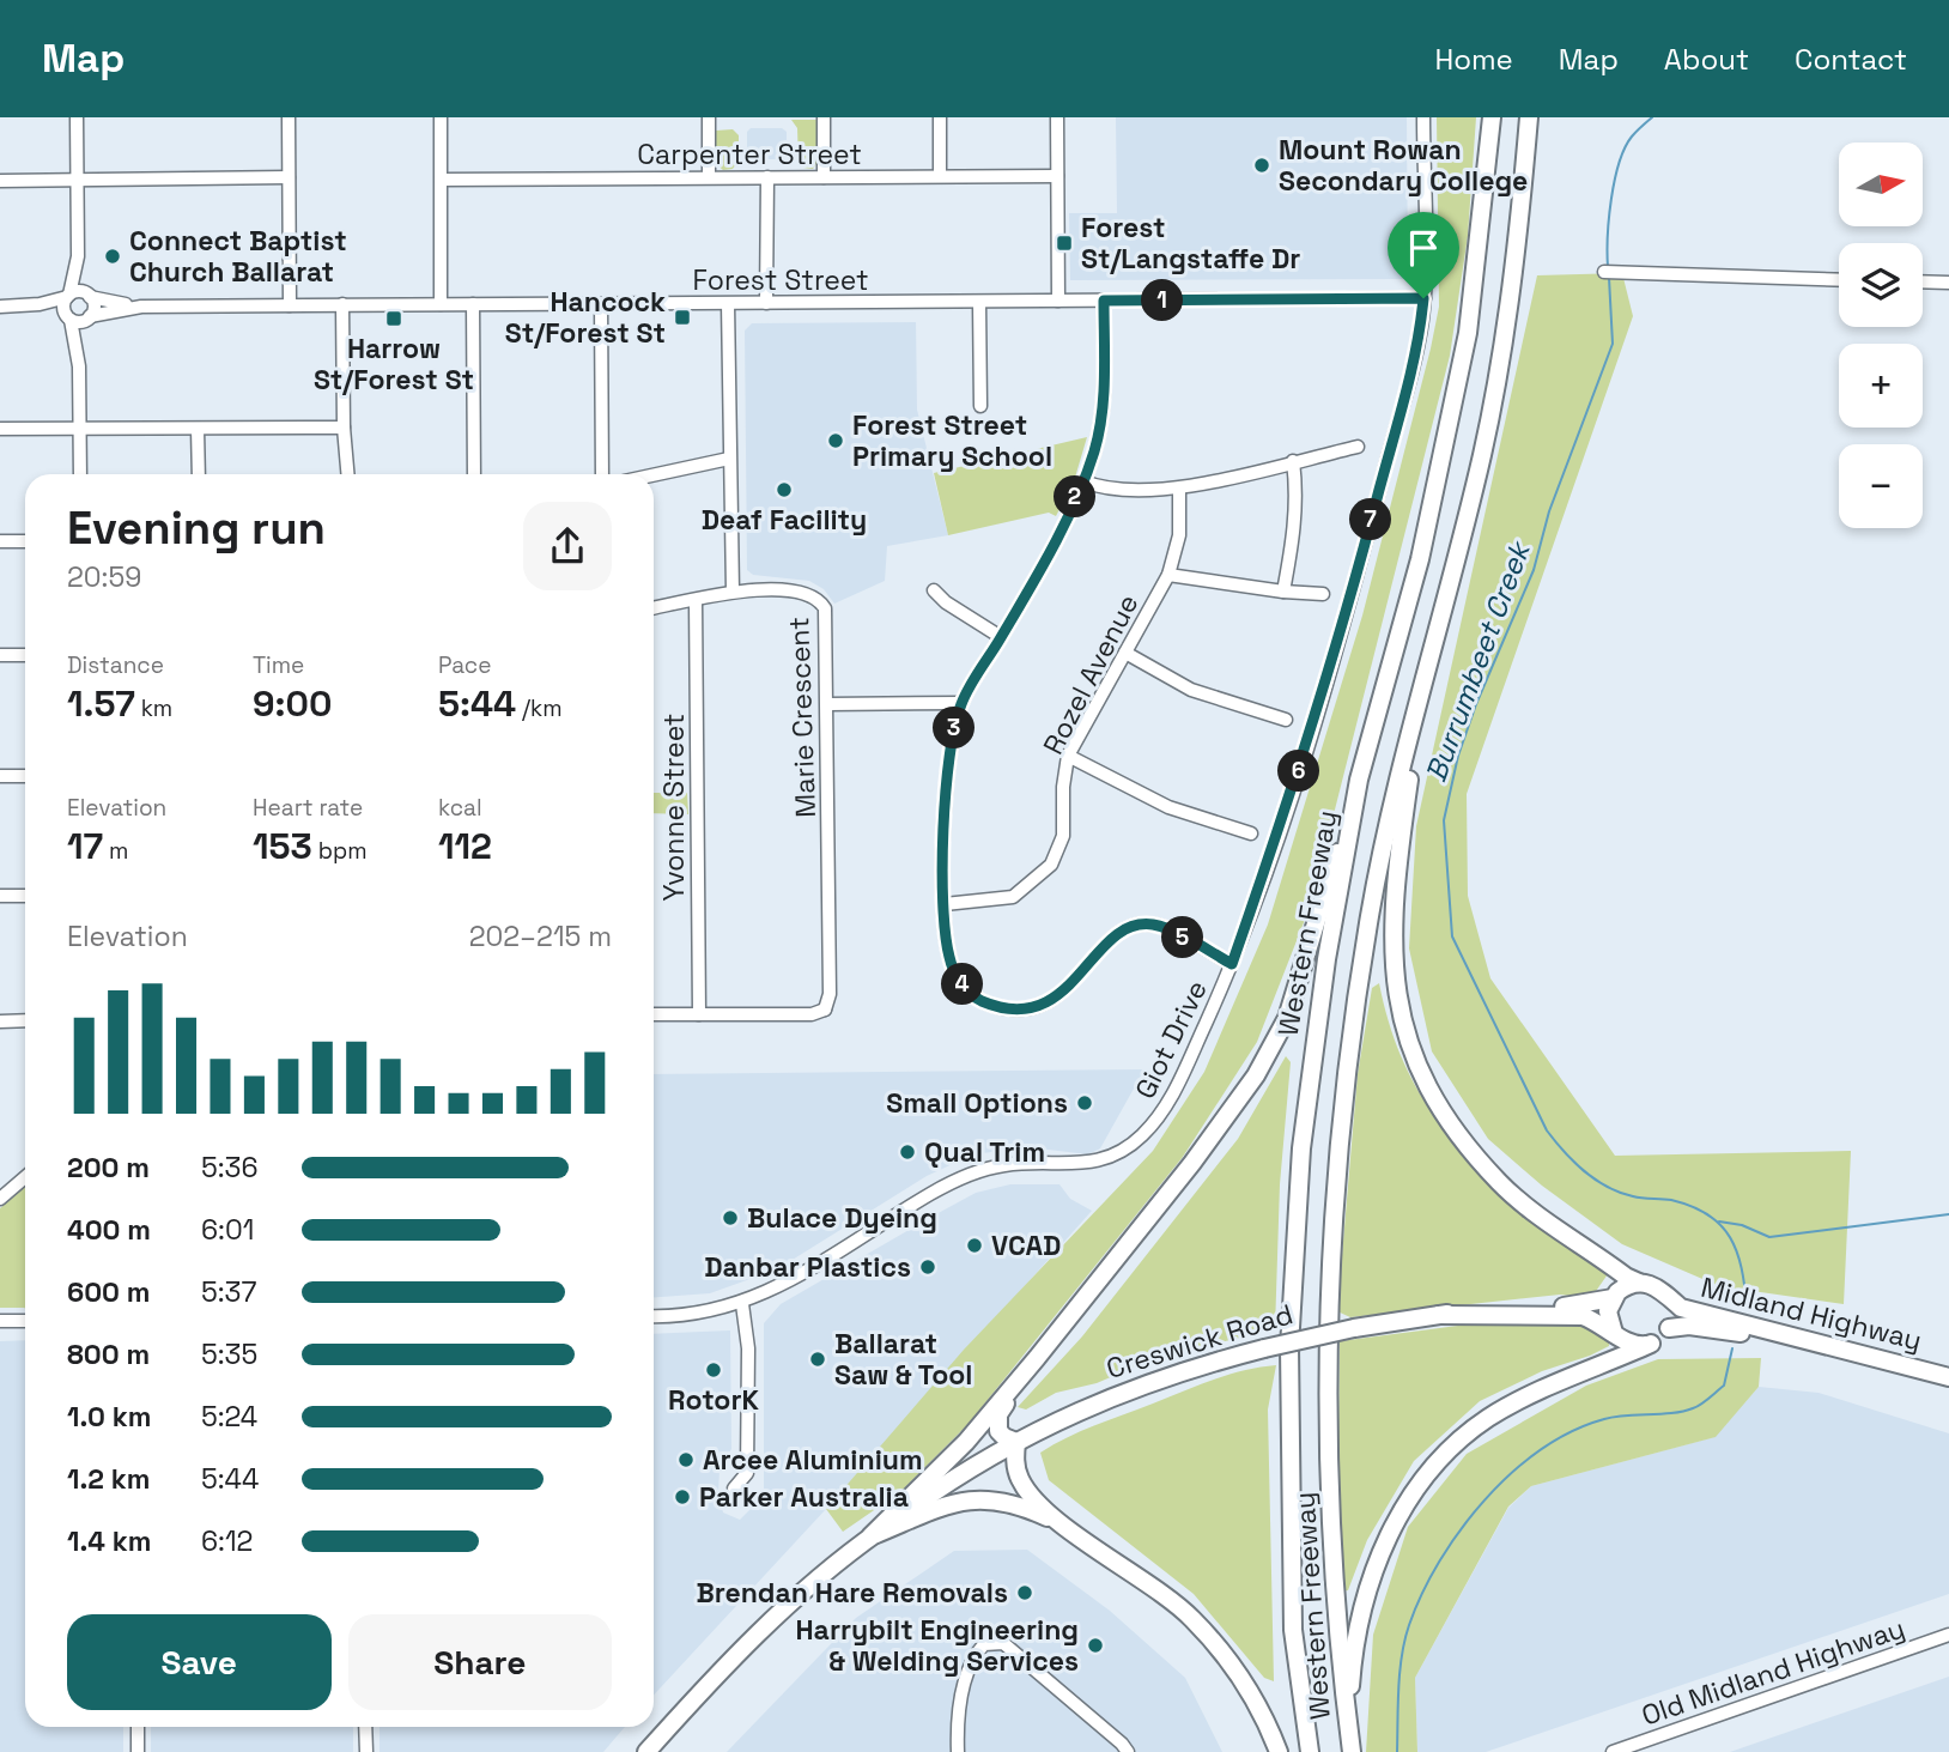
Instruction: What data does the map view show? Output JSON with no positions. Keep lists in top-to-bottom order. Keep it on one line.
{"streets":{"highway":["Western Freeway","Midland Highway","Creswick Road"],"street":["Carpenter Street","Forest Street","Rozel Avenue","Marie Crescent","Yvonne Street","Giot Drive","Old Midland Highway"]},"crossings":[["Forest Street","Giot Drive"],["Marie Crescent","Yvonne Street"],["Western Freeway","Midland Highway"],["Midland Highway","Creswick Road"]],"water":["Burrumbeet Creek"],"places":{"other":["Mount Rowan Secondary College","Connect Baptist Church Ballarat","Forest Street Primary School","Deaf Facility","Small Options","Qual Trim","Bulace Dyeing","VCAD","Danbar Plastics","Ballarat Saw & Tool","RotorK","Arcee Aluminium","Parker Australia","Brendan Hare Removals","Harrybilt Engineering & Welding Services"],"transit":["Forest St/Langstaffe Dr","Hancock St/Forest St","Harrow St/Forest St"]},"north":"right","page":{"header":"Map","nav":["Home","Map","About","Contact"],"map_buttons":["+","−"],"pins":["1","2","7","3","6","5","4"],"heading":["Evening run","20:59"],"stats":[["Distance","1.57 km"],["Time","9:00"],["Pace","5:44 /km"],["Elevation","17 m"],["Heart rate","153 bpm"],["kcal","112"]],"chart":["Elevation","202–215 m"],"list":[{"name":"200 m","note":"5:36"},{"name":"400 m","note":"6:01"},{"name":"600 m","note":"5:37"},{"name":"800 m","note":"5:35"},{"name":"1.0 km","note":"5:24"},{"name":"1.2 km","note":"5:44"},{"name":"1.4 km","note":"6:12"}],"buttons":["Save","Share"]}}
